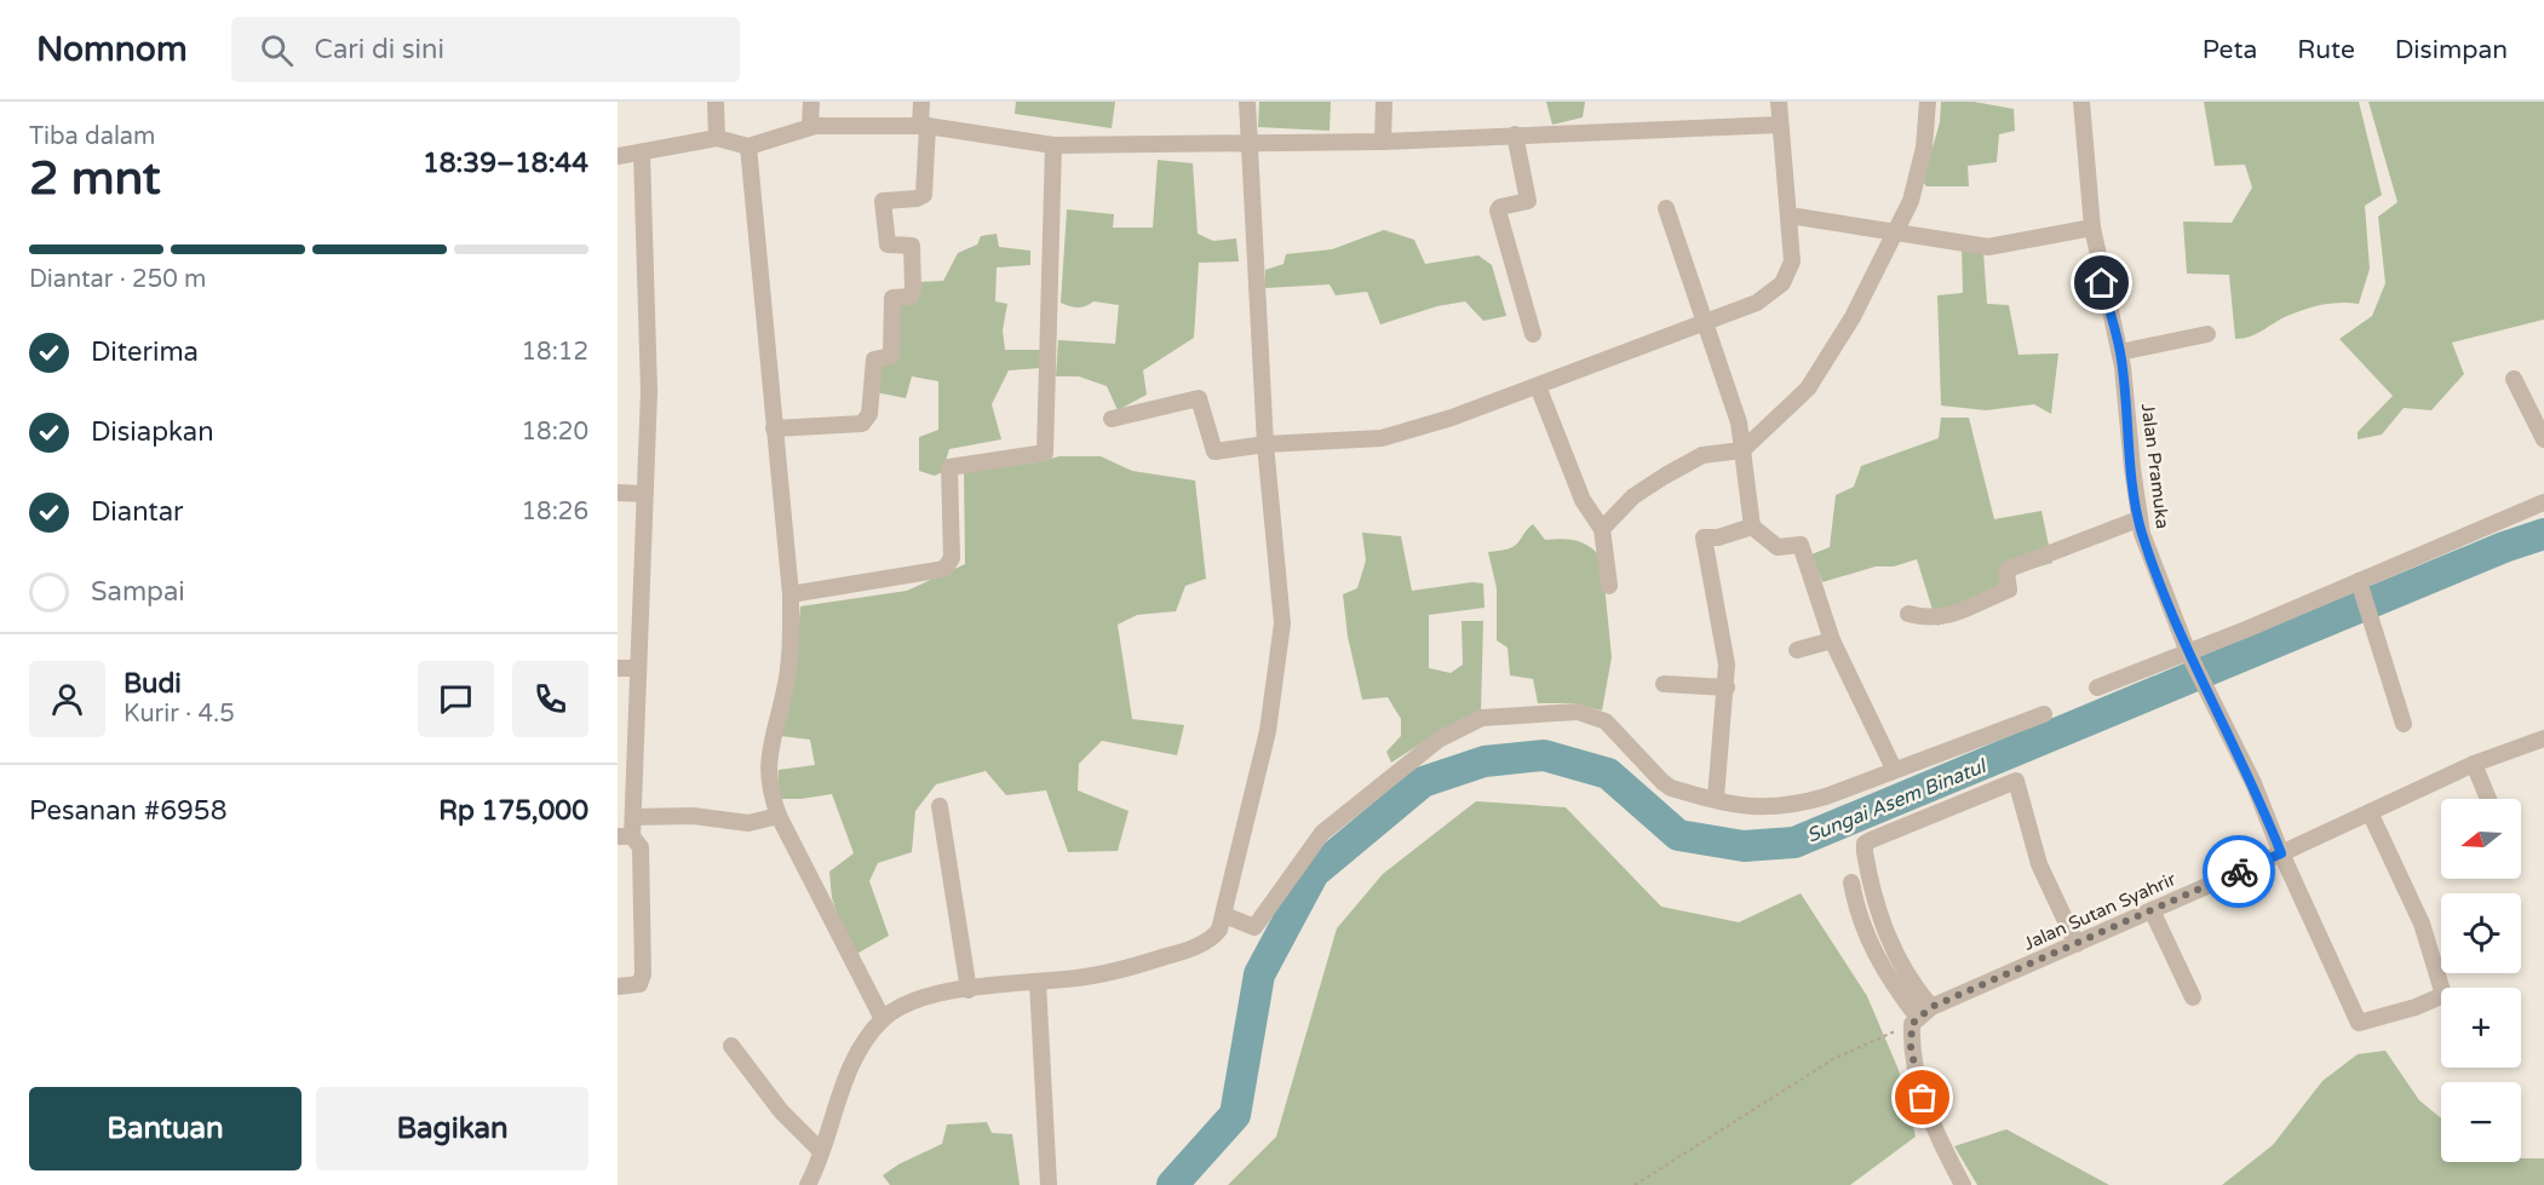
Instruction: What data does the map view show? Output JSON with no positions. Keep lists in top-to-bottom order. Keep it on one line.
{"streets":{"street":["Jalan Pramuka","Jalan Sutan Syahrir"]},"crossings":[["Jalan Pramuka","Jalan Sutan Syahrir"]],"water":["Sungai Asem Binatul"],"north":"left","page":{"header":"Nomnom","search":"Cari di sini","nav":["Peta","Rute","Disimpan"],"heading":["2 mnt","Tiba dalam","18:39–18:44"],"panel":["Budi","Kurir · 4.5","Pesanan #6958","Rp 175,000"],"bar":"Diantar · 250 m","list":[["Diterima","18:12"],["Disiapkan","18:20"],["Diantar","18:26"],"Sampai"],"map_buttons":["+","−"],"buttons":["Bantuan","Bagikan"]}}
